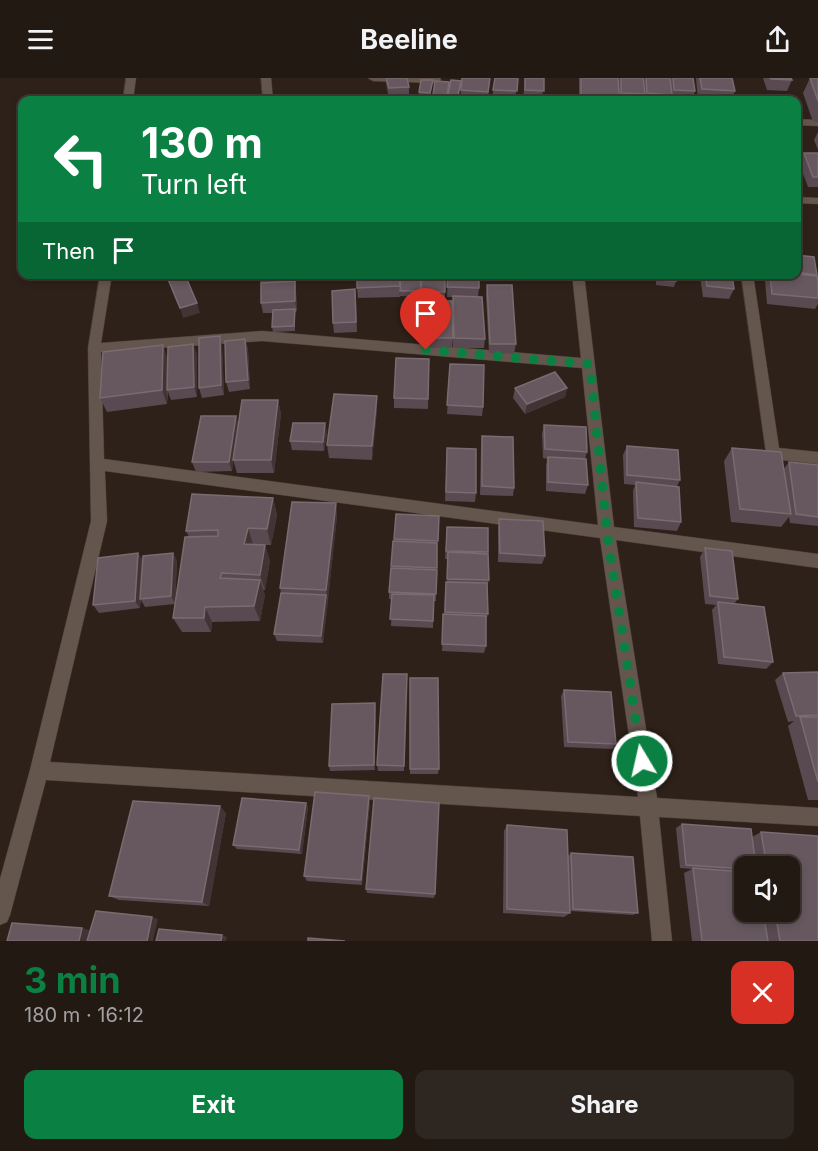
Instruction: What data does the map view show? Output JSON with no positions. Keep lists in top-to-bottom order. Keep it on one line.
{"page":{"header":"Beeline","turn":["130 m","Turn left"],"then":"Then","heading":["3 min","180 m · 16:12"],"buttons":["Exit","Share"]}}
